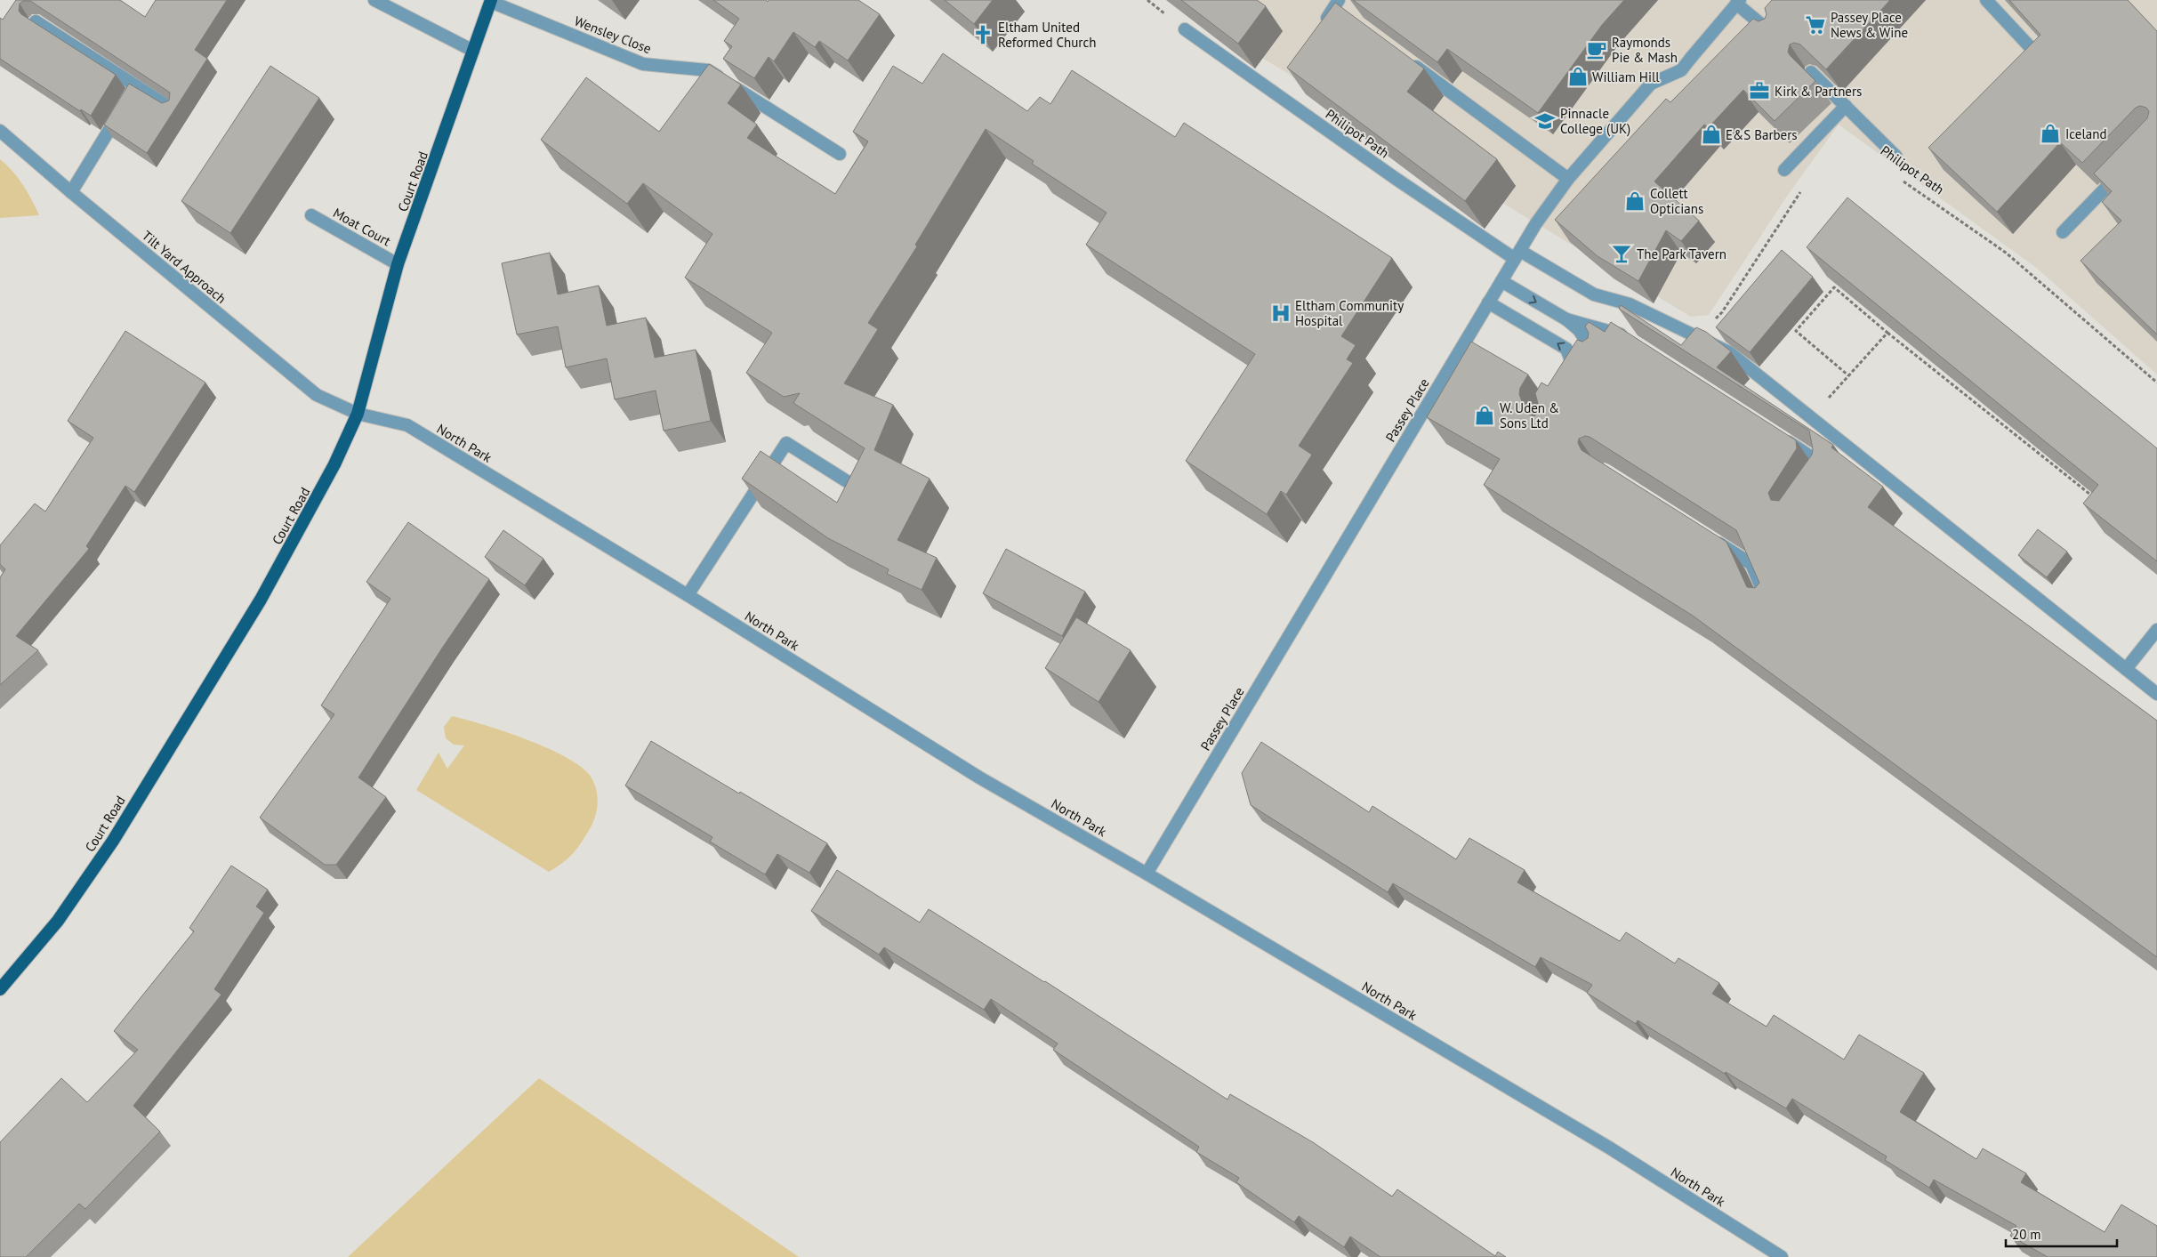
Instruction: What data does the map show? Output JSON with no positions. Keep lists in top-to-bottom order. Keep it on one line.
{"streets":{"main road":["Court Road"],"street":["Wensley Close","Philipot Path","Moat Court","Tilt Yard Approach","Passey Place","North Park"]},"crossings":[["Wensley Close","Court Road"],["Philipot Path","Passey Place"],["Court Road","Moat Court"],["Court Road","Tilt Yard Approach"],["Court Road","North Park"],["Tilt Yard Approach","North Park"],["Passey Place","North Park"]],"places":{"supermarket":["Passey Place News & Wine"],"church":["Eltham United Reformed Church"],"cafe":["Raymonds Pie & Mash"],"shop":["William Hill","Iceland","E&S Barbers","Collett Opticians","W. Uden & Sons Ltd"],"office":["Kirk & Partners"],"school or university":["Pinnacle College (UK)"],"bar":["The Park Tavern"],"hospital":["Eltham Community Hospital"]},"scale_bar":"20 m"}
